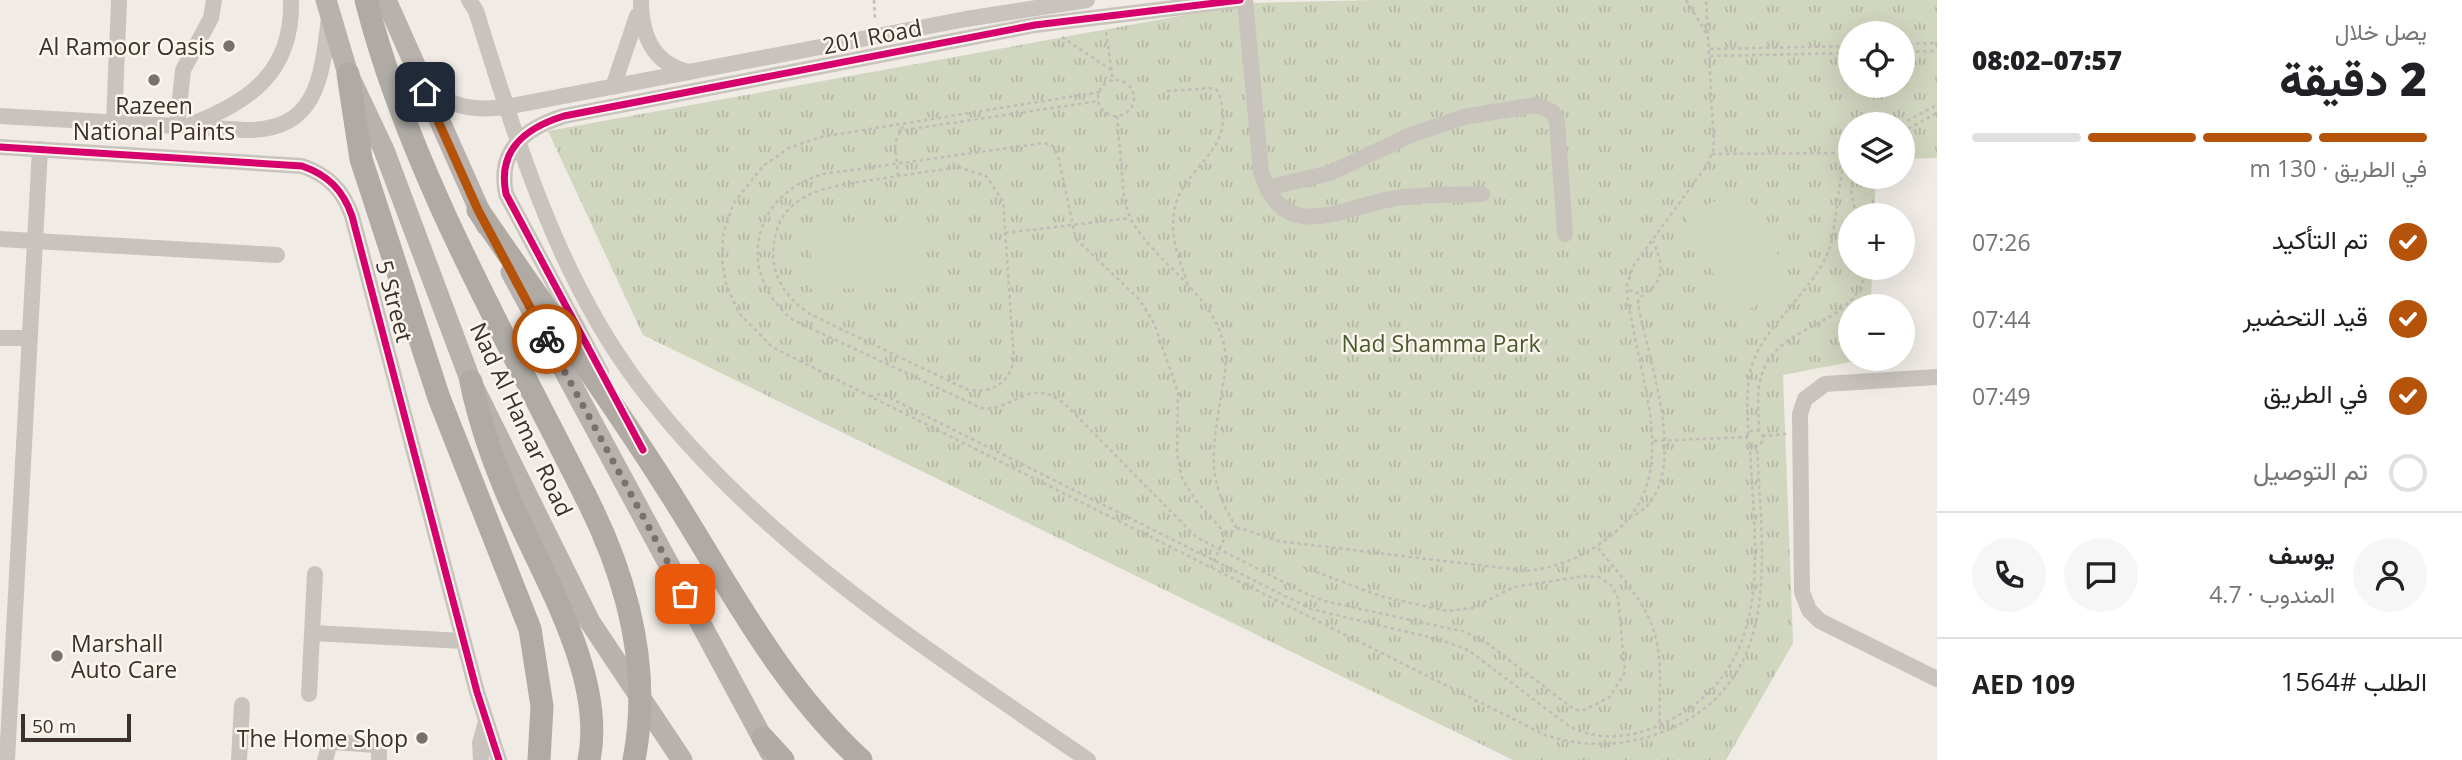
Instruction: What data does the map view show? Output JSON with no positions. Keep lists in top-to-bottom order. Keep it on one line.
{"streets":{"main road":["Nad Al Hamar Road"],"street":["201 Road","5 Street"]},"parks":["Nad Shamma Park"],"places":["Al Ramoor Oasis","Razeen National Paints","Marshall Auto Care","The Home Shop"],"scale_bar":"50 m","page":{"heading":["2 دقيقة","يصل خلال","07:57–08:02"],"panel":["يوسف","المندوب · 4.7","الطلب #1564","AED 109"],"map_buttons":["+","−"],"bar":"في الطريق · 130 m","list":[["تم التأكيد","07:26"],["قيد التحضير","07:44"],["في الطريق","07:49"],"تم التوصيل"],"scale":"50 m"}}
